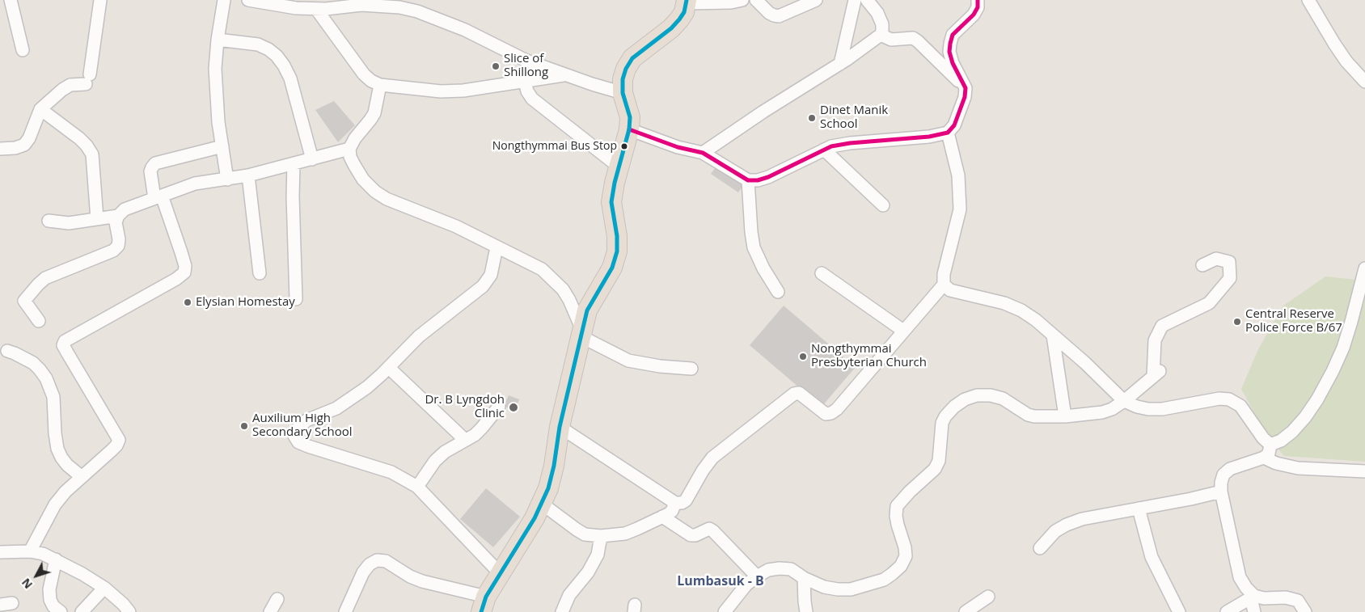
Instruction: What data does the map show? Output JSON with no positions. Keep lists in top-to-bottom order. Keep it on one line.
{"districts":["Lumbasuk - B"],"places":["Slice of Shillong","Dinet Manik School","Nongthymmai Bus Stop","Elysian Homestay","Central Reserve Police Force B/67","Nongthymmai Presbyterian Church","Dr. B Lyngdoh Clinic","Auxilium High Secondary School"],"north":"bottom left"}
